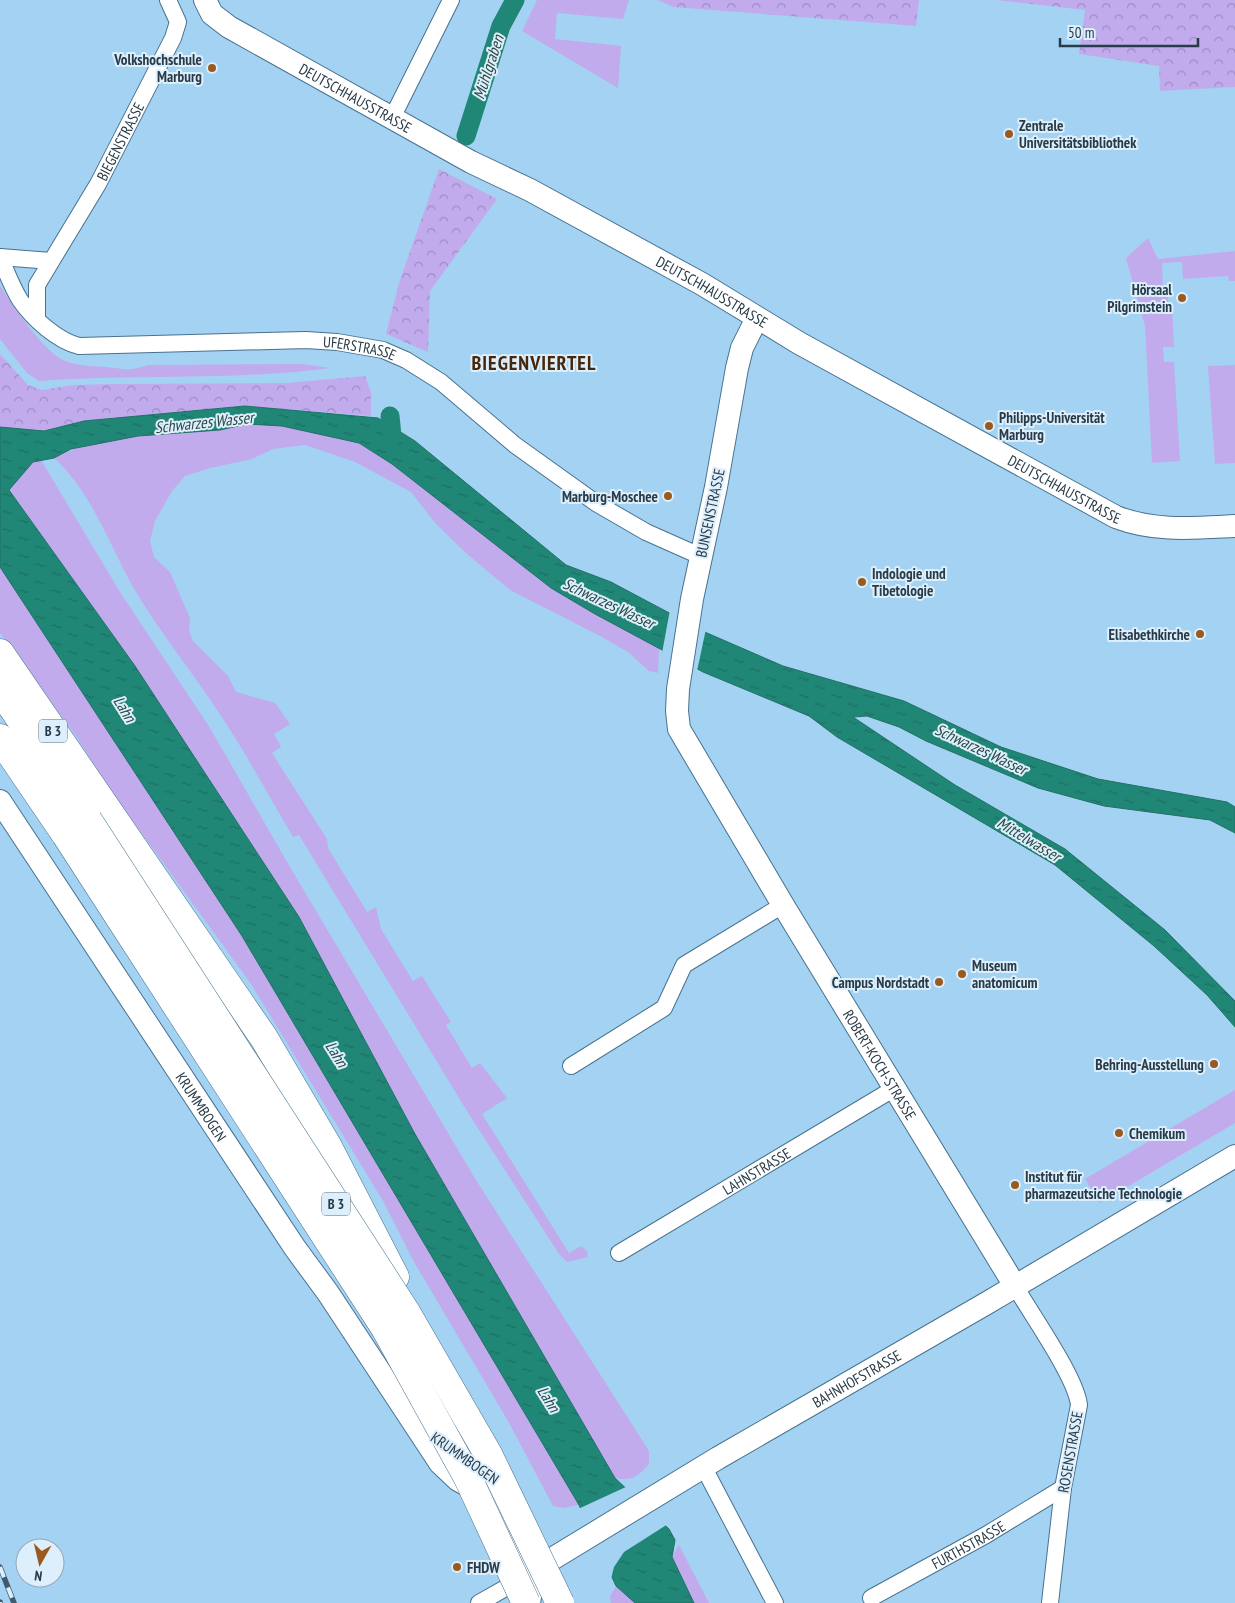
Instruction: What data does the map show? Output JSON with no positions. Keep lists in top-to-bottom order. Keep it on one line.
{"streets":{"highway":["B 3"],"main road":["DEUTSCHHAUSSTRASSE","BUNSENSTRASSE","ROBERT-KOCH-STRASSE","KRUMMBOGEN","BAHNHOFSTRASSE"],"street":["BIEGENSTRASSE","UFERSTRASSE","LAHNSTRASSE","ROSENSTRASSE","FURTHSTRASSE"]},"crossings":[["DEUTSCHHAUSSTRASSE","BUNSENSTRASSE"],["BIEGENSTRASSE","UFERSTRASSE"],["UFERSTRASSE","BUNSENSTRASSE"],["BUNSENSTRASSE","ROBERT-KOCH-STRASSE"],["B 3","KRUMMBOGEN"],["ROBERT-KOCH-STRASSE","LAHNSTRASSE"],["ROBERT-KOCH-STRASSE","BAHNHOFSTRASSE"],["ROBERT-KOCH-STRASSE","ROSENSTRASSE"],["KRUMMBOGEN","BAHNHOFSTRASSE"],["BAHNHOFSTRASSE","ROSENSTRASSE"],["ROSENSTRASSE","FURTHSTRASSE"]],"districts":["BIEGENVIERTEL"],"water":["Mühlgraben","Schwarzes Wasser","Lahn","Mittelwasser"],"places":["Volkshochschule Marburg","Zentrale Universitätsbibliothek","Hörsaal Pilgrimstein","Philipps-Universität Marburg","Marburg-Moschee","Indologie und Tibetologie","Elisabethkirche","Museum anatomicum","Campus Nordstadt","Behring-Ausstellung","Chemikum","Institut für pharmazeutsiche Technologie","FHDW"],"scale_bar":"50 m","north":"bottom"}
